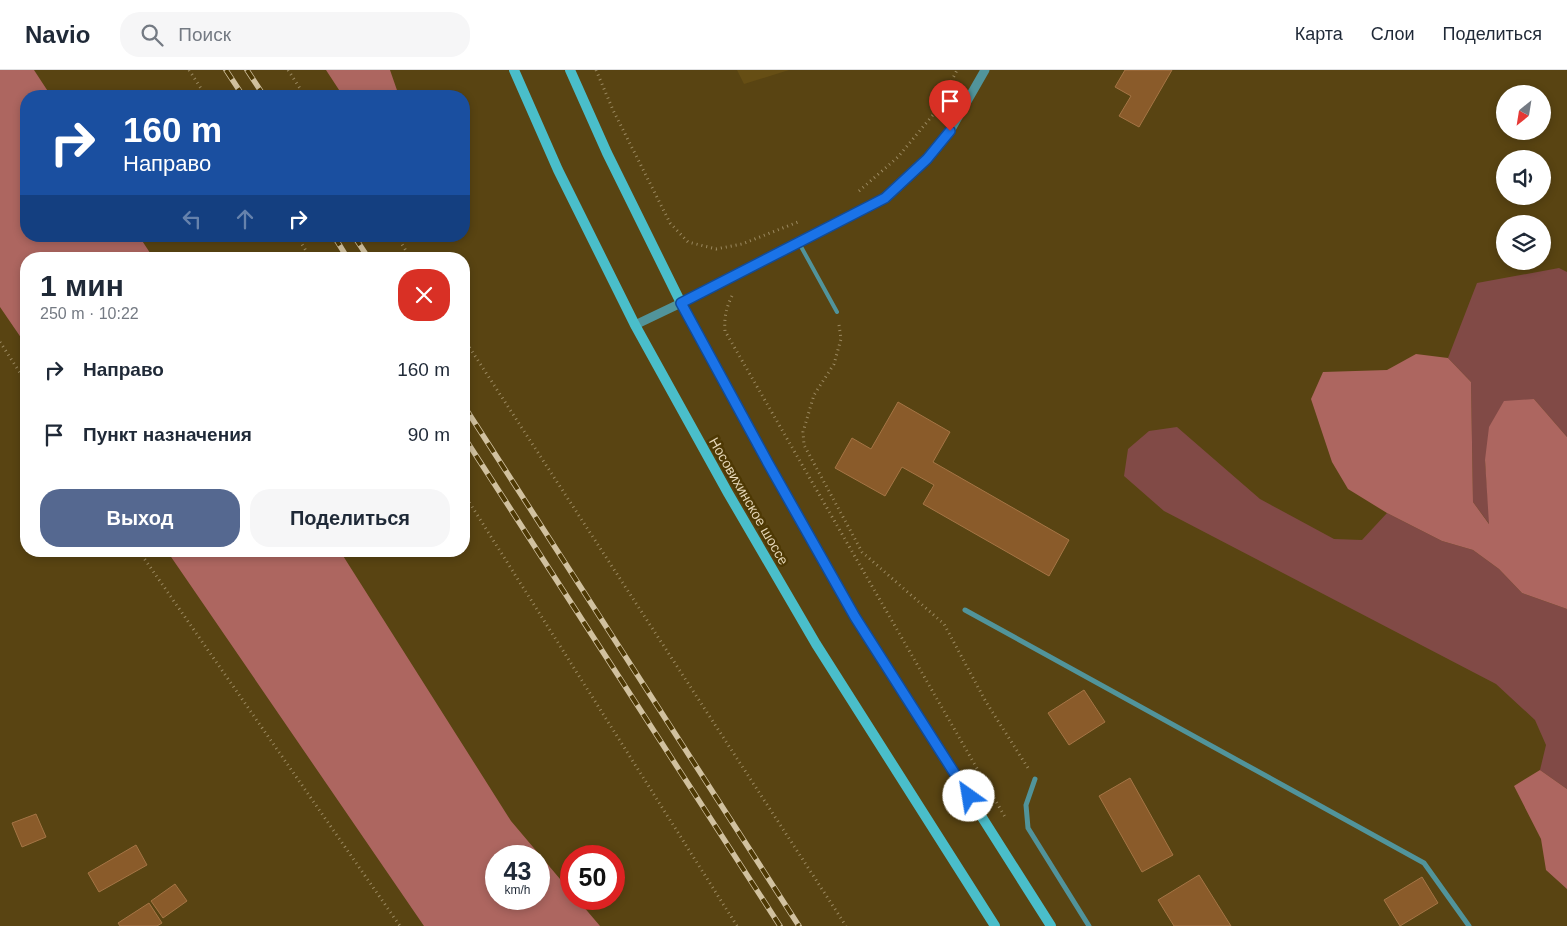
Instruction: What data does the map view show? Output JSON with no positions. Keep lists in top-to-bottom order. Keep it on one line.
{"streets":{"main road":["Носовихинское шоссе"]},"north":"bottom left","page":{"header":"Navio","search":"Поиск","nav":["Карта","Слои","Поделиться"],"turn":["160 m","Направо"],"heading":["1 мин","250 m · 10:22"],"list":[{"name":"Направо","value":"160 m"},{"name":"Пункт назначения","value":"90 m"}],"buttons":["Выход","Поделиться"],"speed":"43 km/h","limit":"50"}}
